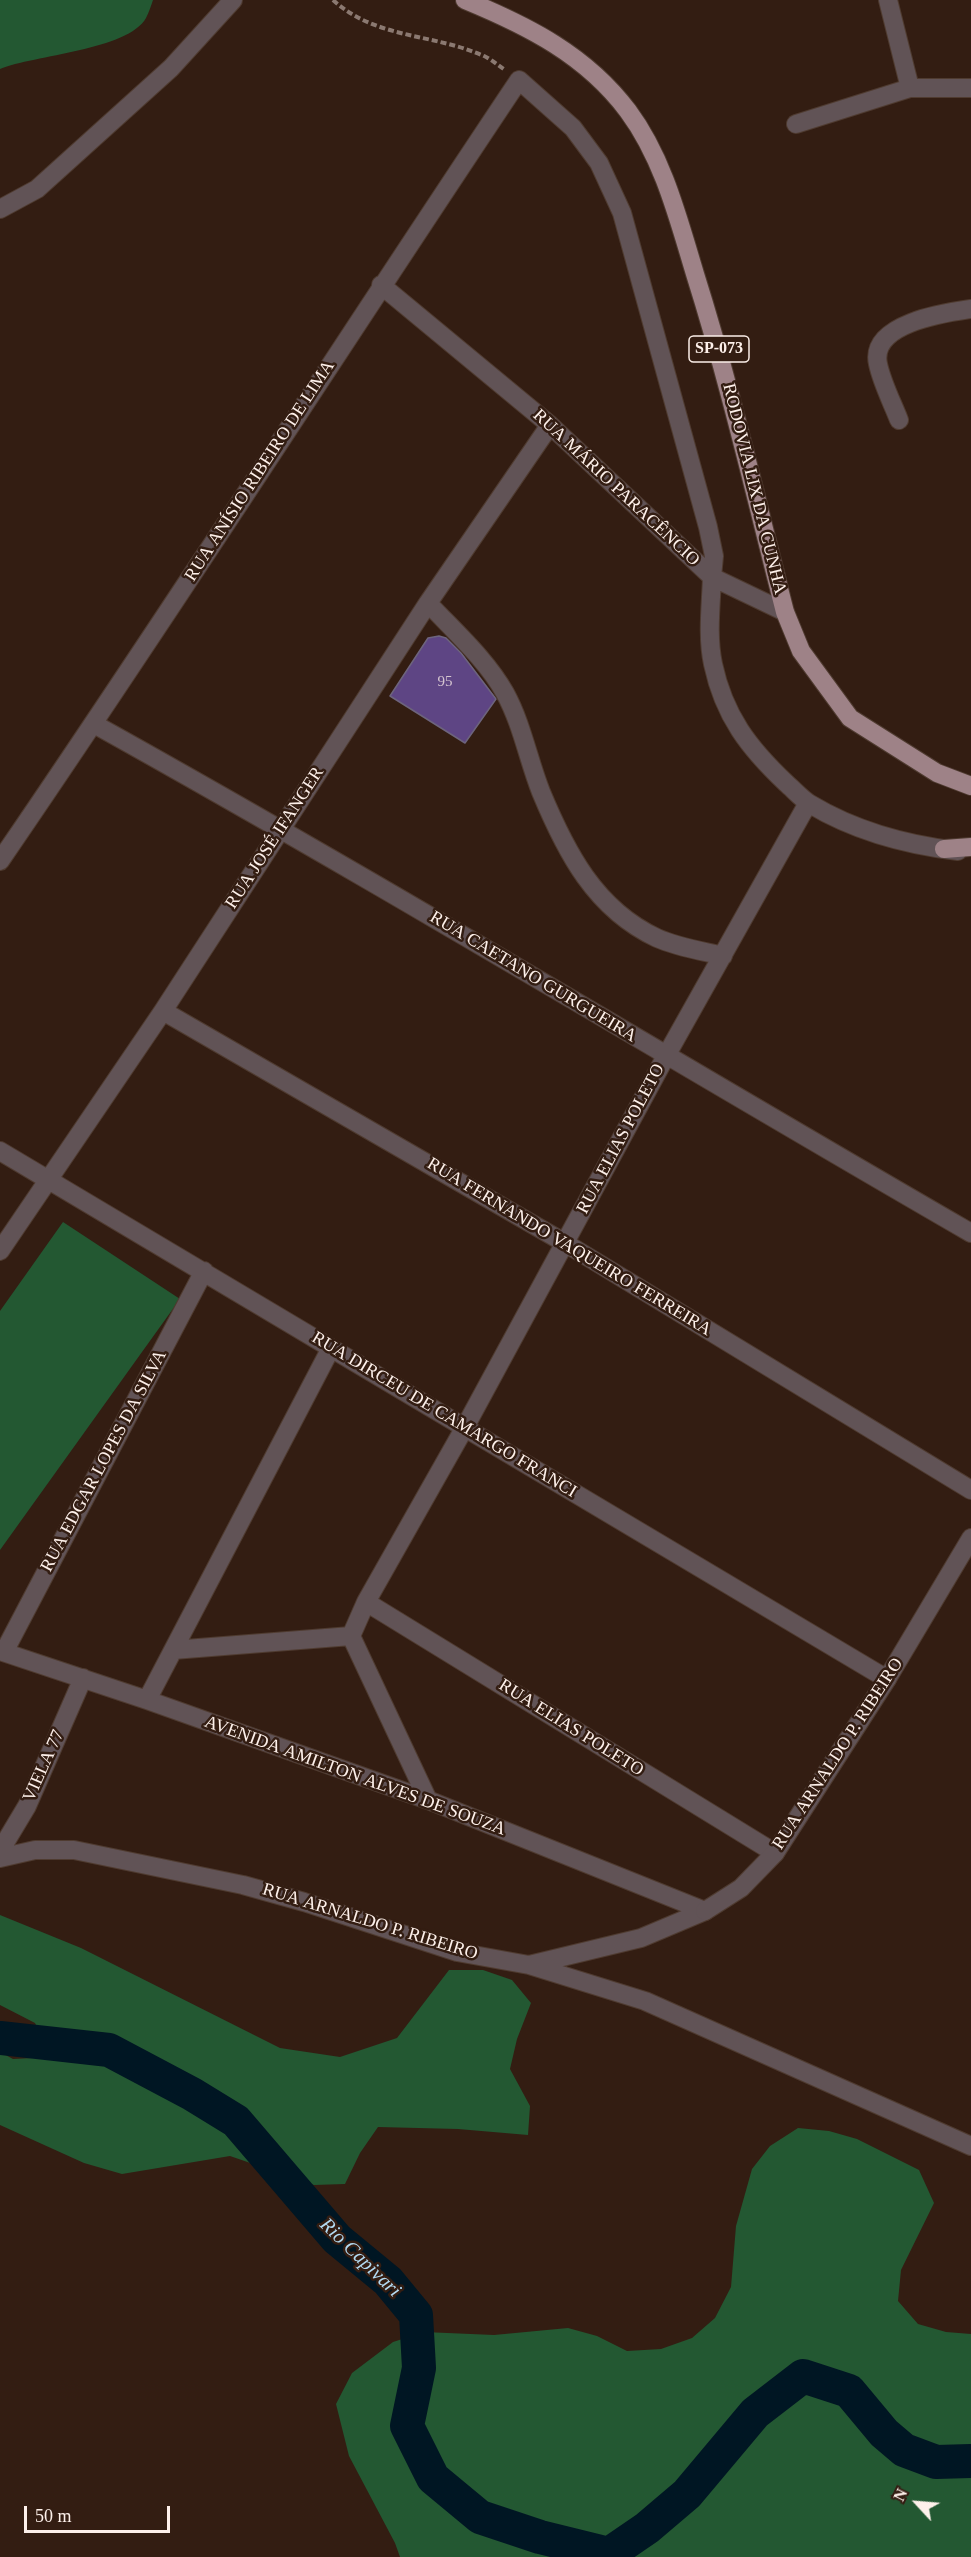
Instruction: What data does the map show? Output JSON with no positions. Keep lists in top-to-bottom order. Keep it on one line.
{"streets":{"main road":["SP-073","RODOVIA LIX DA CUNHA"],"street":["RUA ANÍSIO RIBEIRO DE LIMA","RUA MÁRIO PARACÊNCIO","RUA JOSÉ IFANGER","RUA CAETANO GURGUEIRA","RUA ELIAS POLETO","RUA FERNANDO VAQUEIRO FERREIRA","RUA DIRCEU DE CAMARGO FRANCI","RUA EDGAR LOPES DA SILVA","RUA ARNALDO P. RIBEIRO","VIELA 77","AVENIDA AMILTON ALVES DE SOUZA"]},"crossings":[["RUA ANÍSIO RIBEIRO DE LIMA","RUA MÁRIO PARACÊNCIO"],["RUA ANÍSIO RIBEIRO DE LIMA","RUA CAETANO GURGUEIRA"],["RUA MÁRIO PARACÊNCIO","RUA JOSÉ IFANGER"],["RUA MÁRIO PARACÊNCIO","RUA ELIAS POLETO"],["RUA JOSÉ IFANGER","RUA CAETANO GURGUEIRA"],["RUA JOSÉ IFANGER","RUA FERNANDO VAQUEIRO FERREIRA"],["RUA JOSÉ IFANGER","RUA DIRCEU DE CAMARGO FRANCI"],["RUA CAETANO GURGUEIRA","RUA ELIAS POLETO"],["RUA ELIAS POLETO","RUA FERNANDO VAQUEIRO FERREIRA"],["RUA ELIAS POLETO","RUA DIRCEU DE CAMARGO FRANCI"],["RUA ELIAS POLETO","RUA ARNALDO P. RIBEIRO"],["RUA DIRCEU DE CAMARGO FRANCI","RUA EDGAR LOPES DA SILVA"],["RUA DIRCEU DE CAMARGO FRANCI","RUA ARNALDO P. RIBEIRO"],["RUA EDGAR LOPES DA SILVA","AVENIDA AMILTON ALVES DE SOUZA"],["RUA ARNALDO P. RIBEIRO","AVENIDA AMILTON ALVES DE SOUZA"],["VIELA 77","AVENIDA AMILTON ALVES DE SOUZA"]],"water":["Rio Capivari"],"house_numbers":["95"],"scale_bar":"50 m","north":"top left"}
